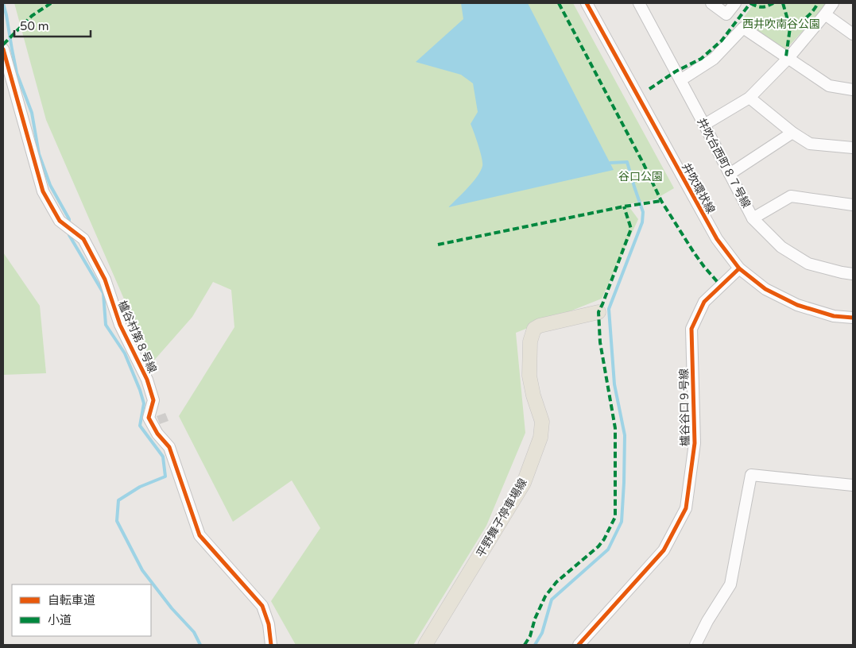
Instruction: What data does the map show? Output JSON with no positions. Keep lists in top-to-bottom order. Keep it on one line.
{"streets":{"main road":["平野舞子停車場線"],"street":["井吹台西町８７号線","井吹環状線","櫨谷村第８号線","櫨谷谷口９号線"]},"crossings":[["井吹環状線","櫨谷谷口９号線"]],"parks":["西井吹南谷公園","谷口公園"],"legend":["自転車道","小道"],"scale_bar":"50 m"}
